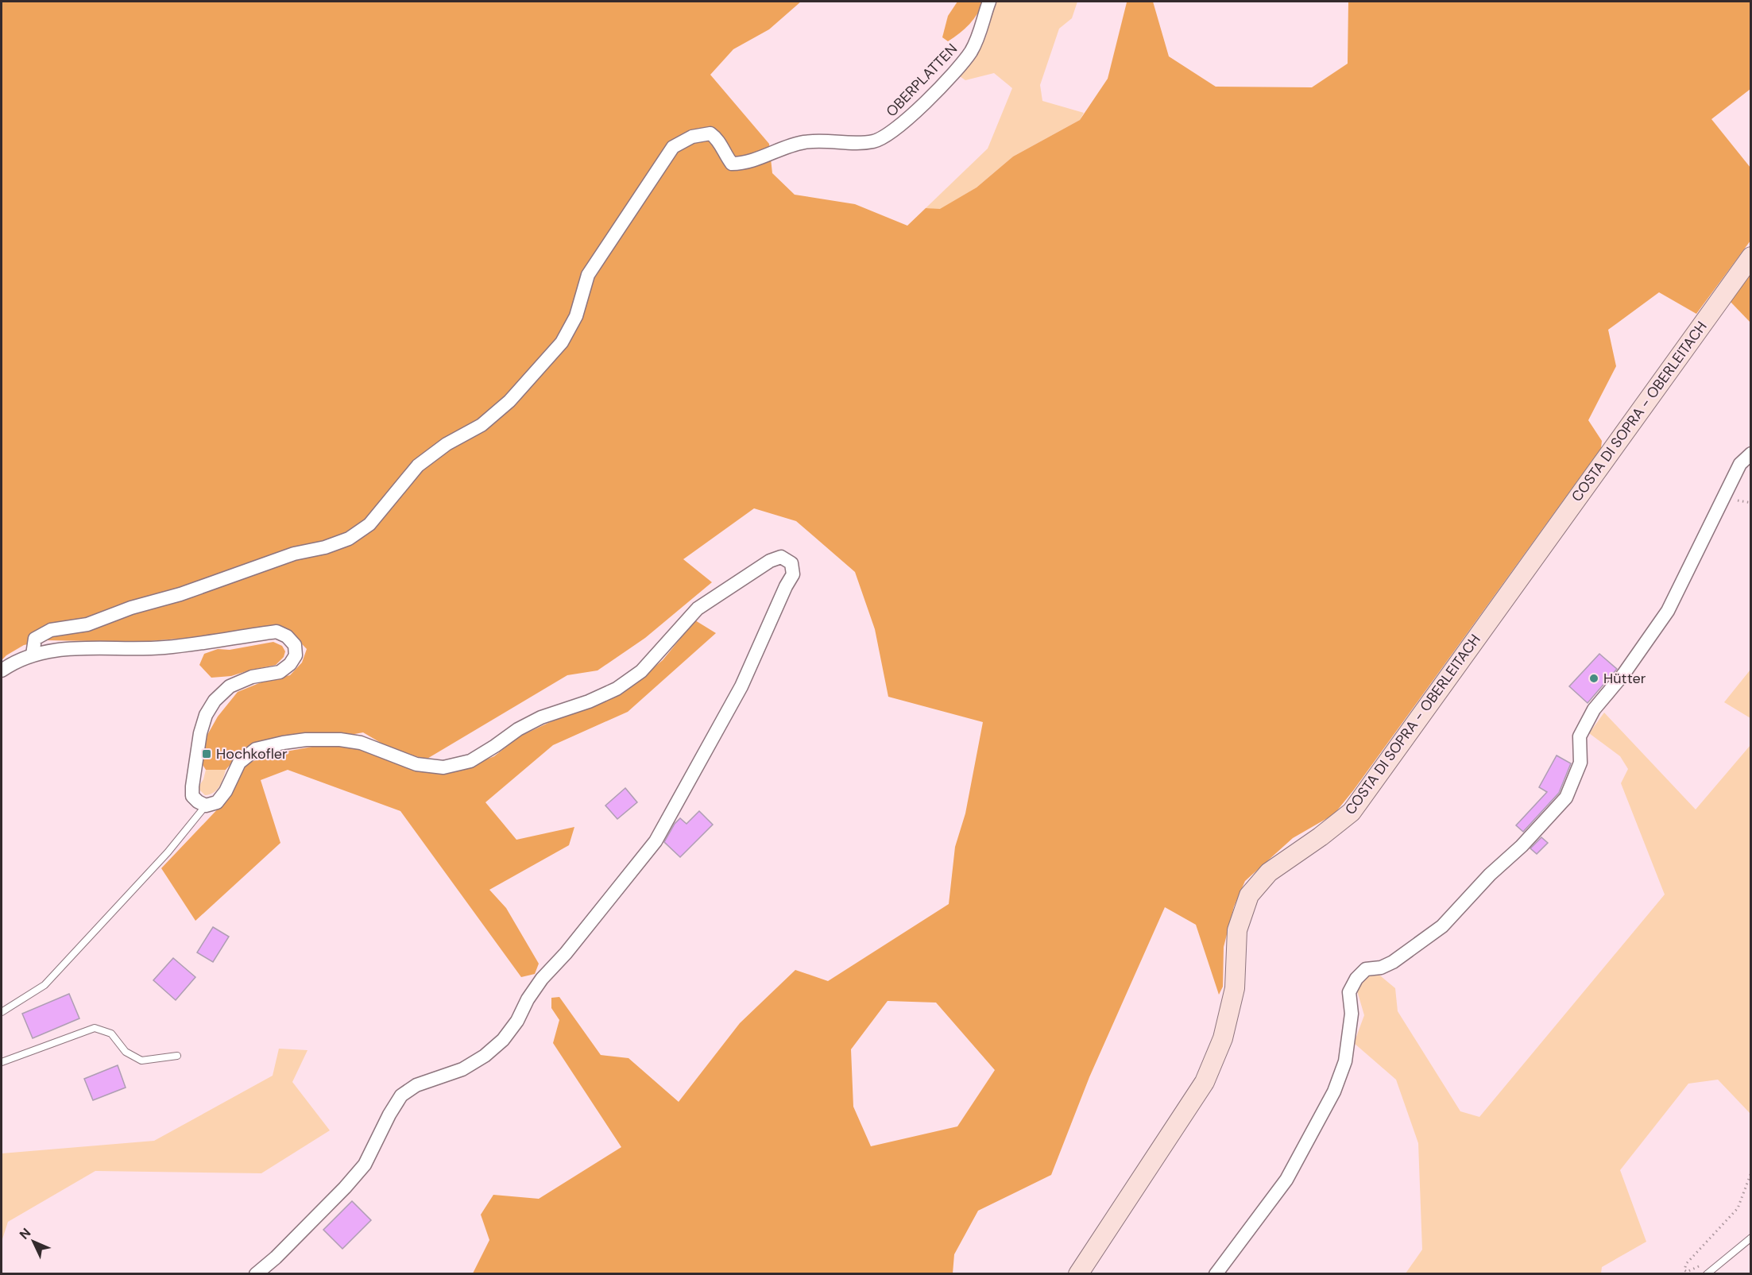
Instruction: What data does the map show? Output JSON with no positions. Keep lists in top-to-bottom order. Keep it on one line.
{"streets":{"main road":["COSTA DI SOPRA - OBERLEITACH"],"street":["OBERPLATTEN"]},"places":{"other":["Hütter"],"transit":["Hochkofler"]},"north":"top left"}
